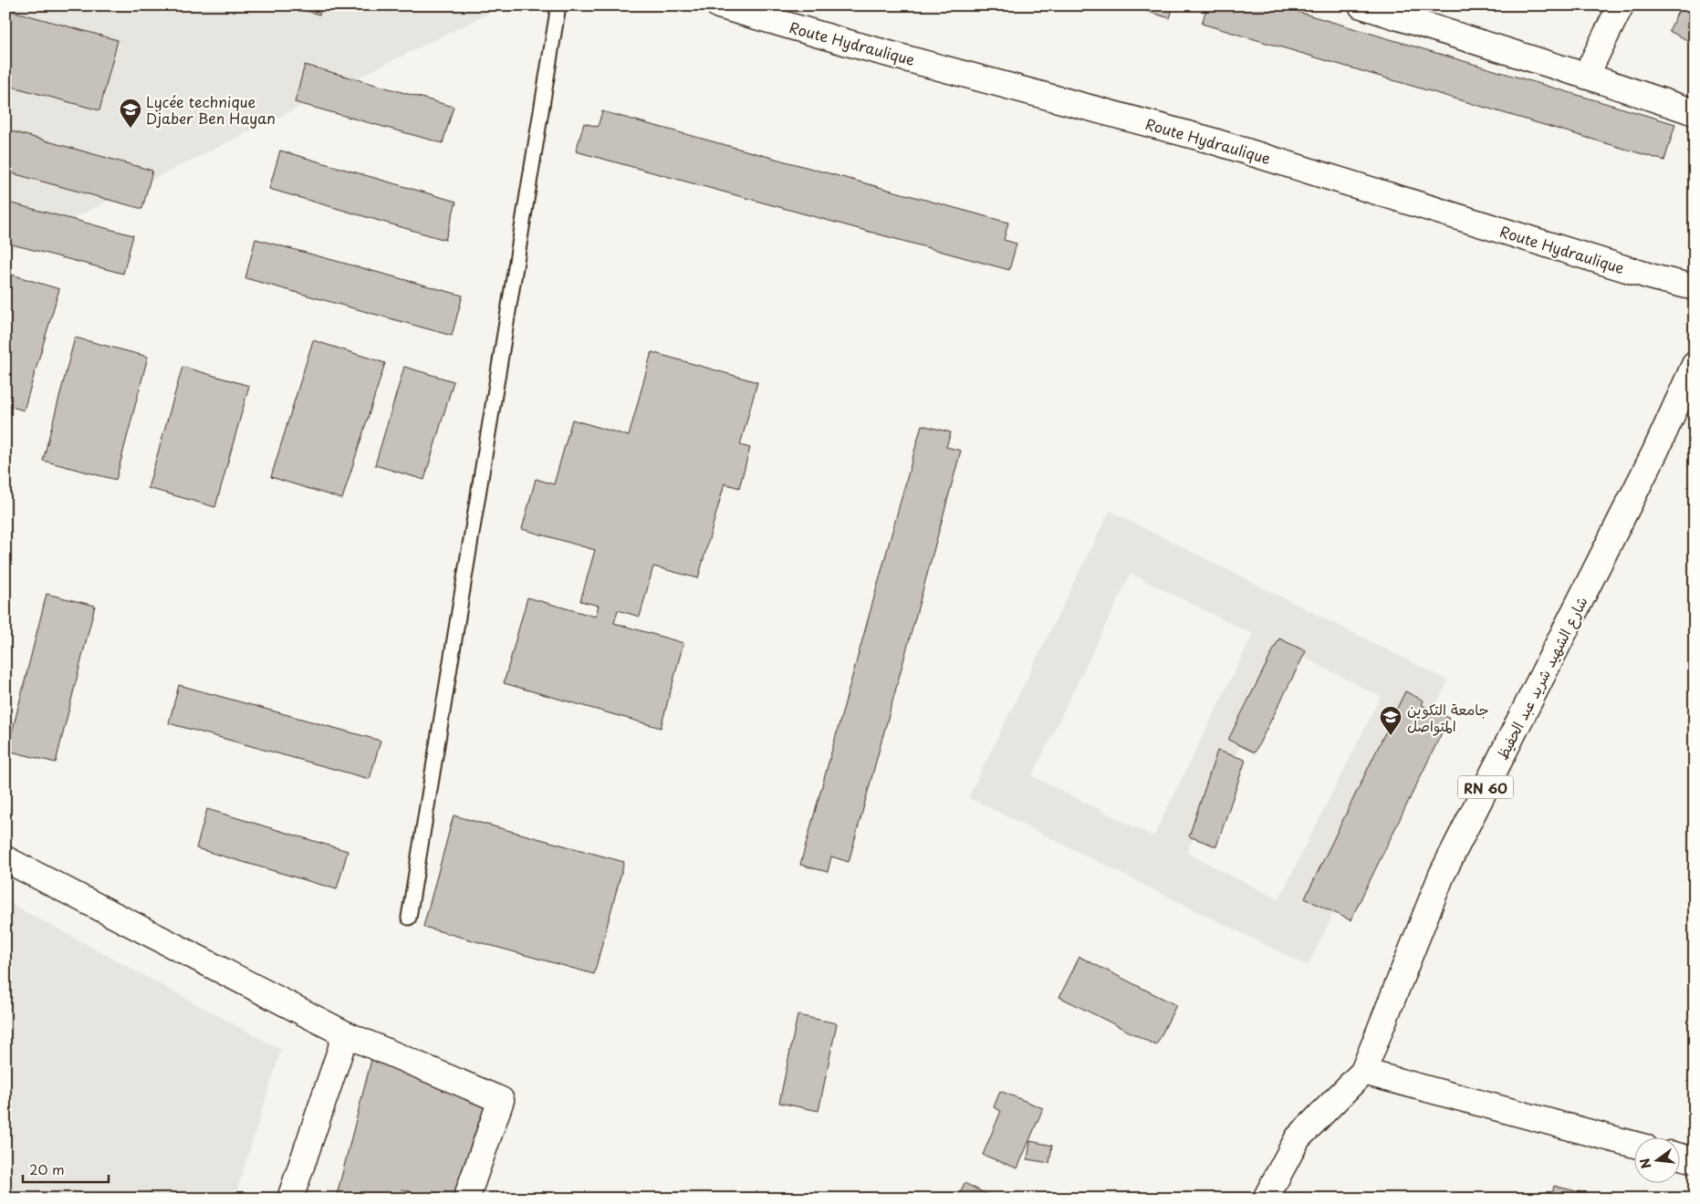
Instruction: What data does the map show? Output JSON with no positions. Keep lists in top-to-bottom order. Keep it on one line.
{"streets":{"main road":["Route Hydraulique","شارع الشهيد شريد عبد الحفيظ","RN 60"]},"places":{"school or university":["Lycée technique Djaber Ben Hayan","جامعة التكوين المتواصل"]},"scale_bar":"20 m","north":"left"}
